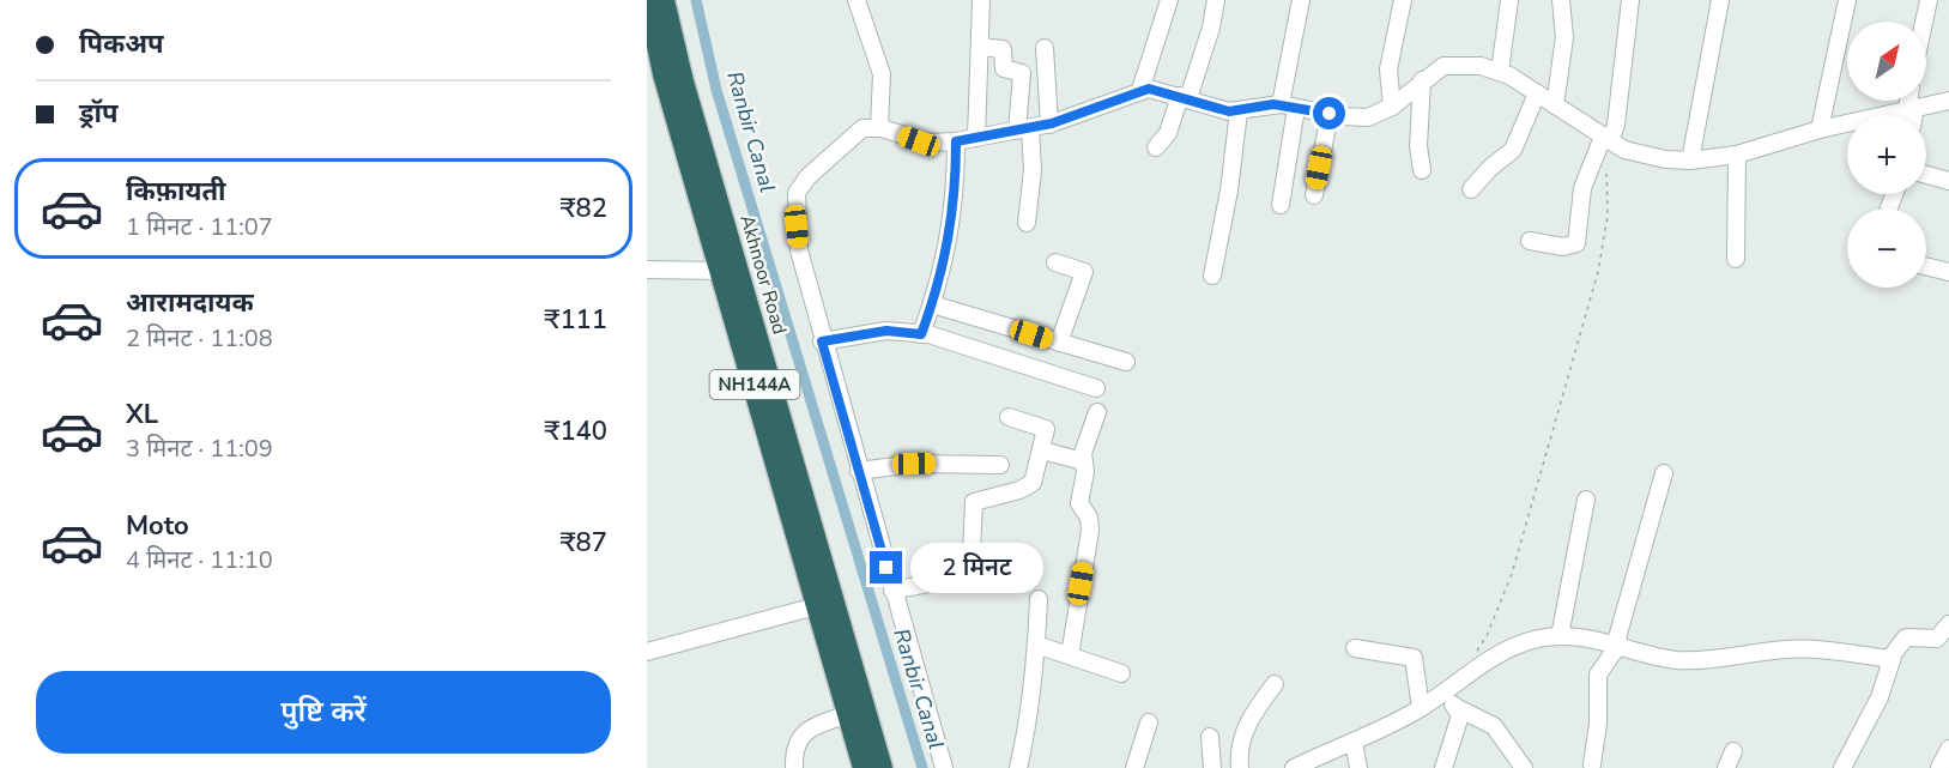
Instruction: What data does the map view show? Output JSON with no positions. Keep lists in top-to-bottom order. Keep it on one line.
{"streets":{"highway":["Akhnoor Road","NH144A"]},"crossings":[["Akhnoor Road","NH144A"]],"water":["Ranbir Canal"],"north":"top right","page":{"banner":["पिकअप","ड्रॉप"],"map_buttons":["+","−"],"list":[{"name":"किफ़ायती","note":"1 मिनट · 11:07","value":"₹82"},{"name":"आरामदायक","note":"2 मिनट · 11:08","value":"₹111"},{"name":"XL","note":"3 मिनट · 11:09","value":"₹140"},{"name":"Moto","note":"4 मिनट · 11:10","value":"₹87"}],"bubble":"2 मिनट","buttons":"पुष्टि करें"}}
